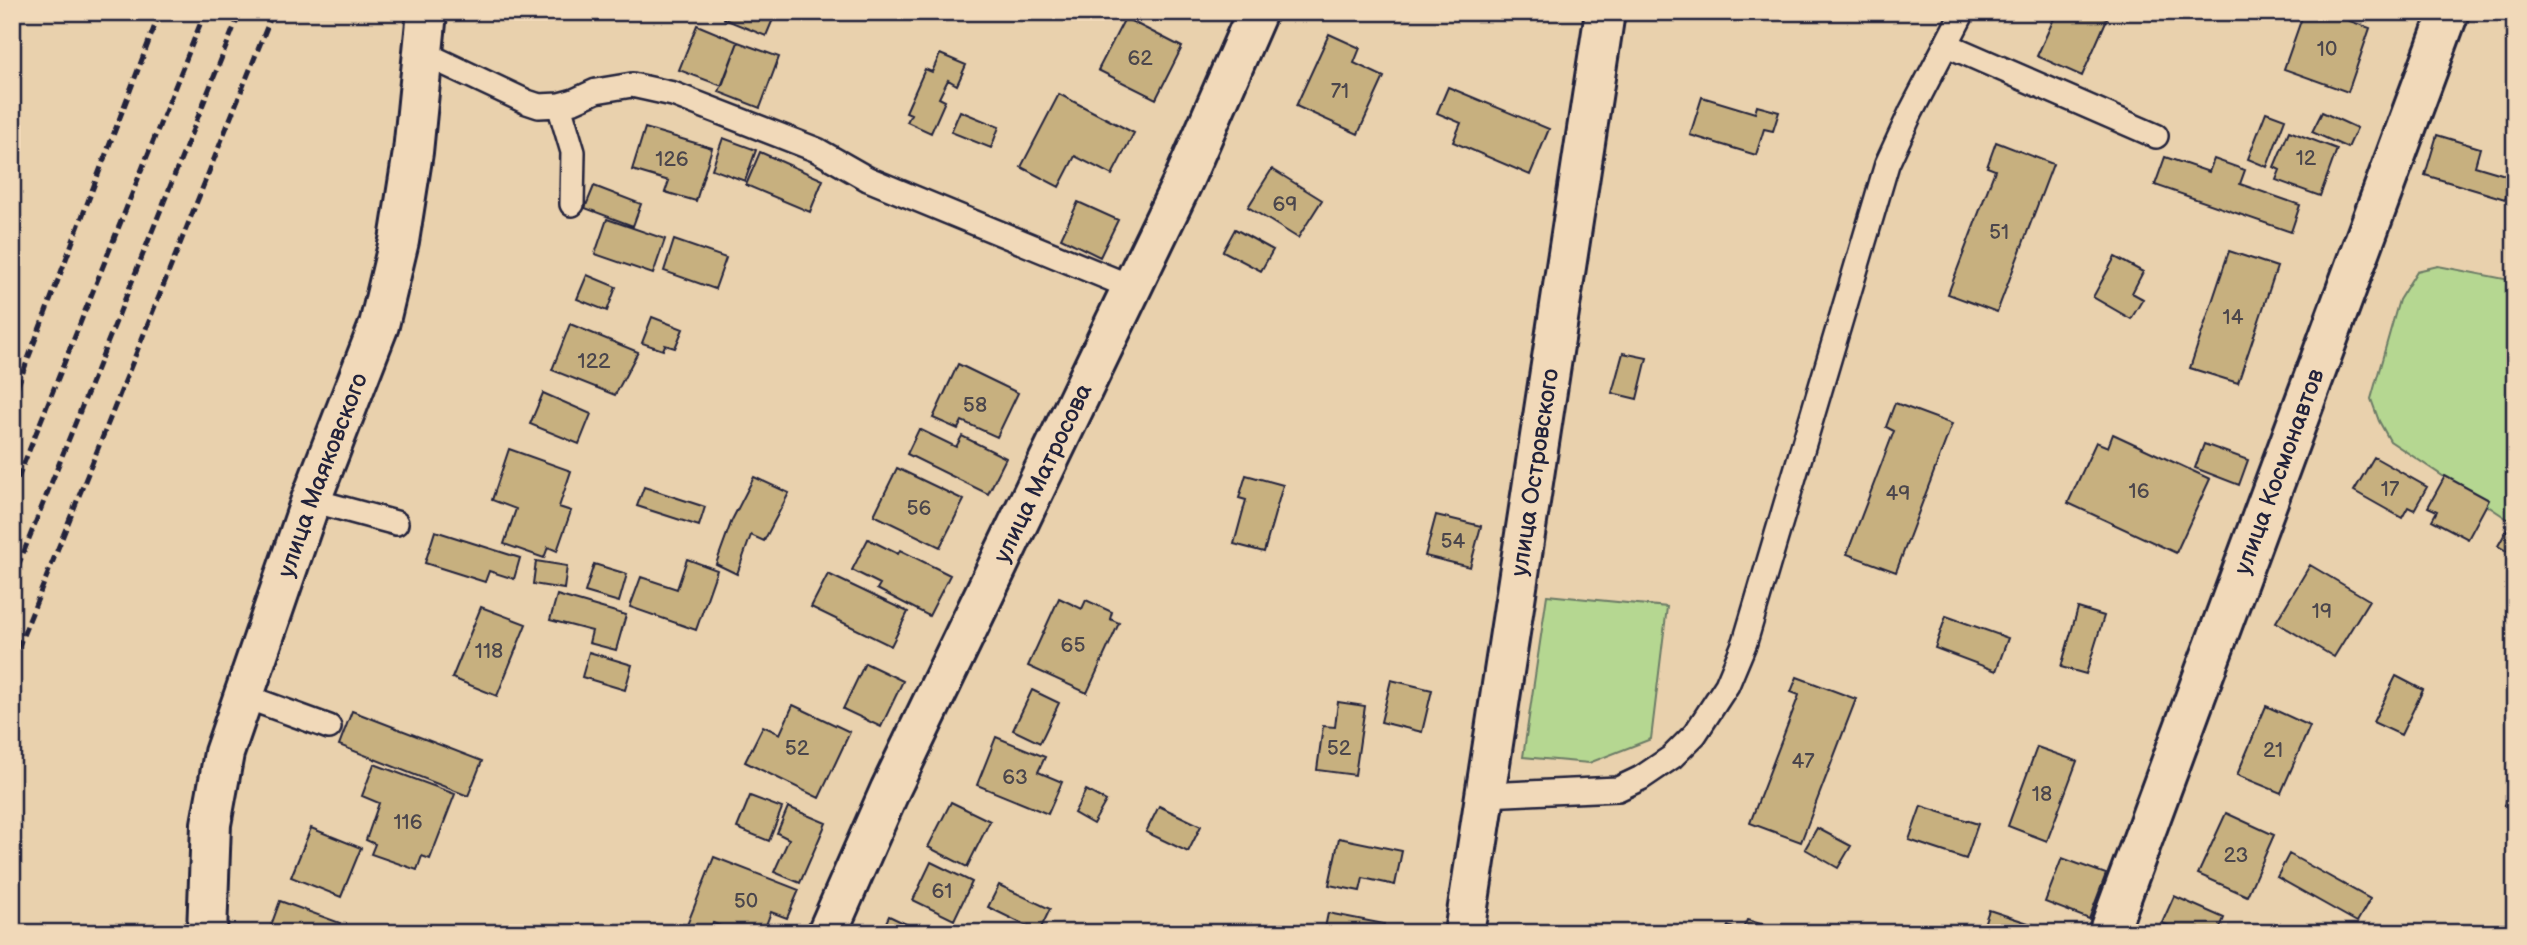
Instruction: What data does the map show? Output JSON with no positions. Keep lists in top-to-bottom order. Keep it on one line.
{"streets":{"street":["улица Матросова","улица Островского","улица Космонавтов","улица Маяковского"]},"house_numbers":["10","62","71","12","126","69","51","14","122","58","17","16","49","56","54","19","65","118","52","52","21","47","63","18","116","23","61","50"]}
